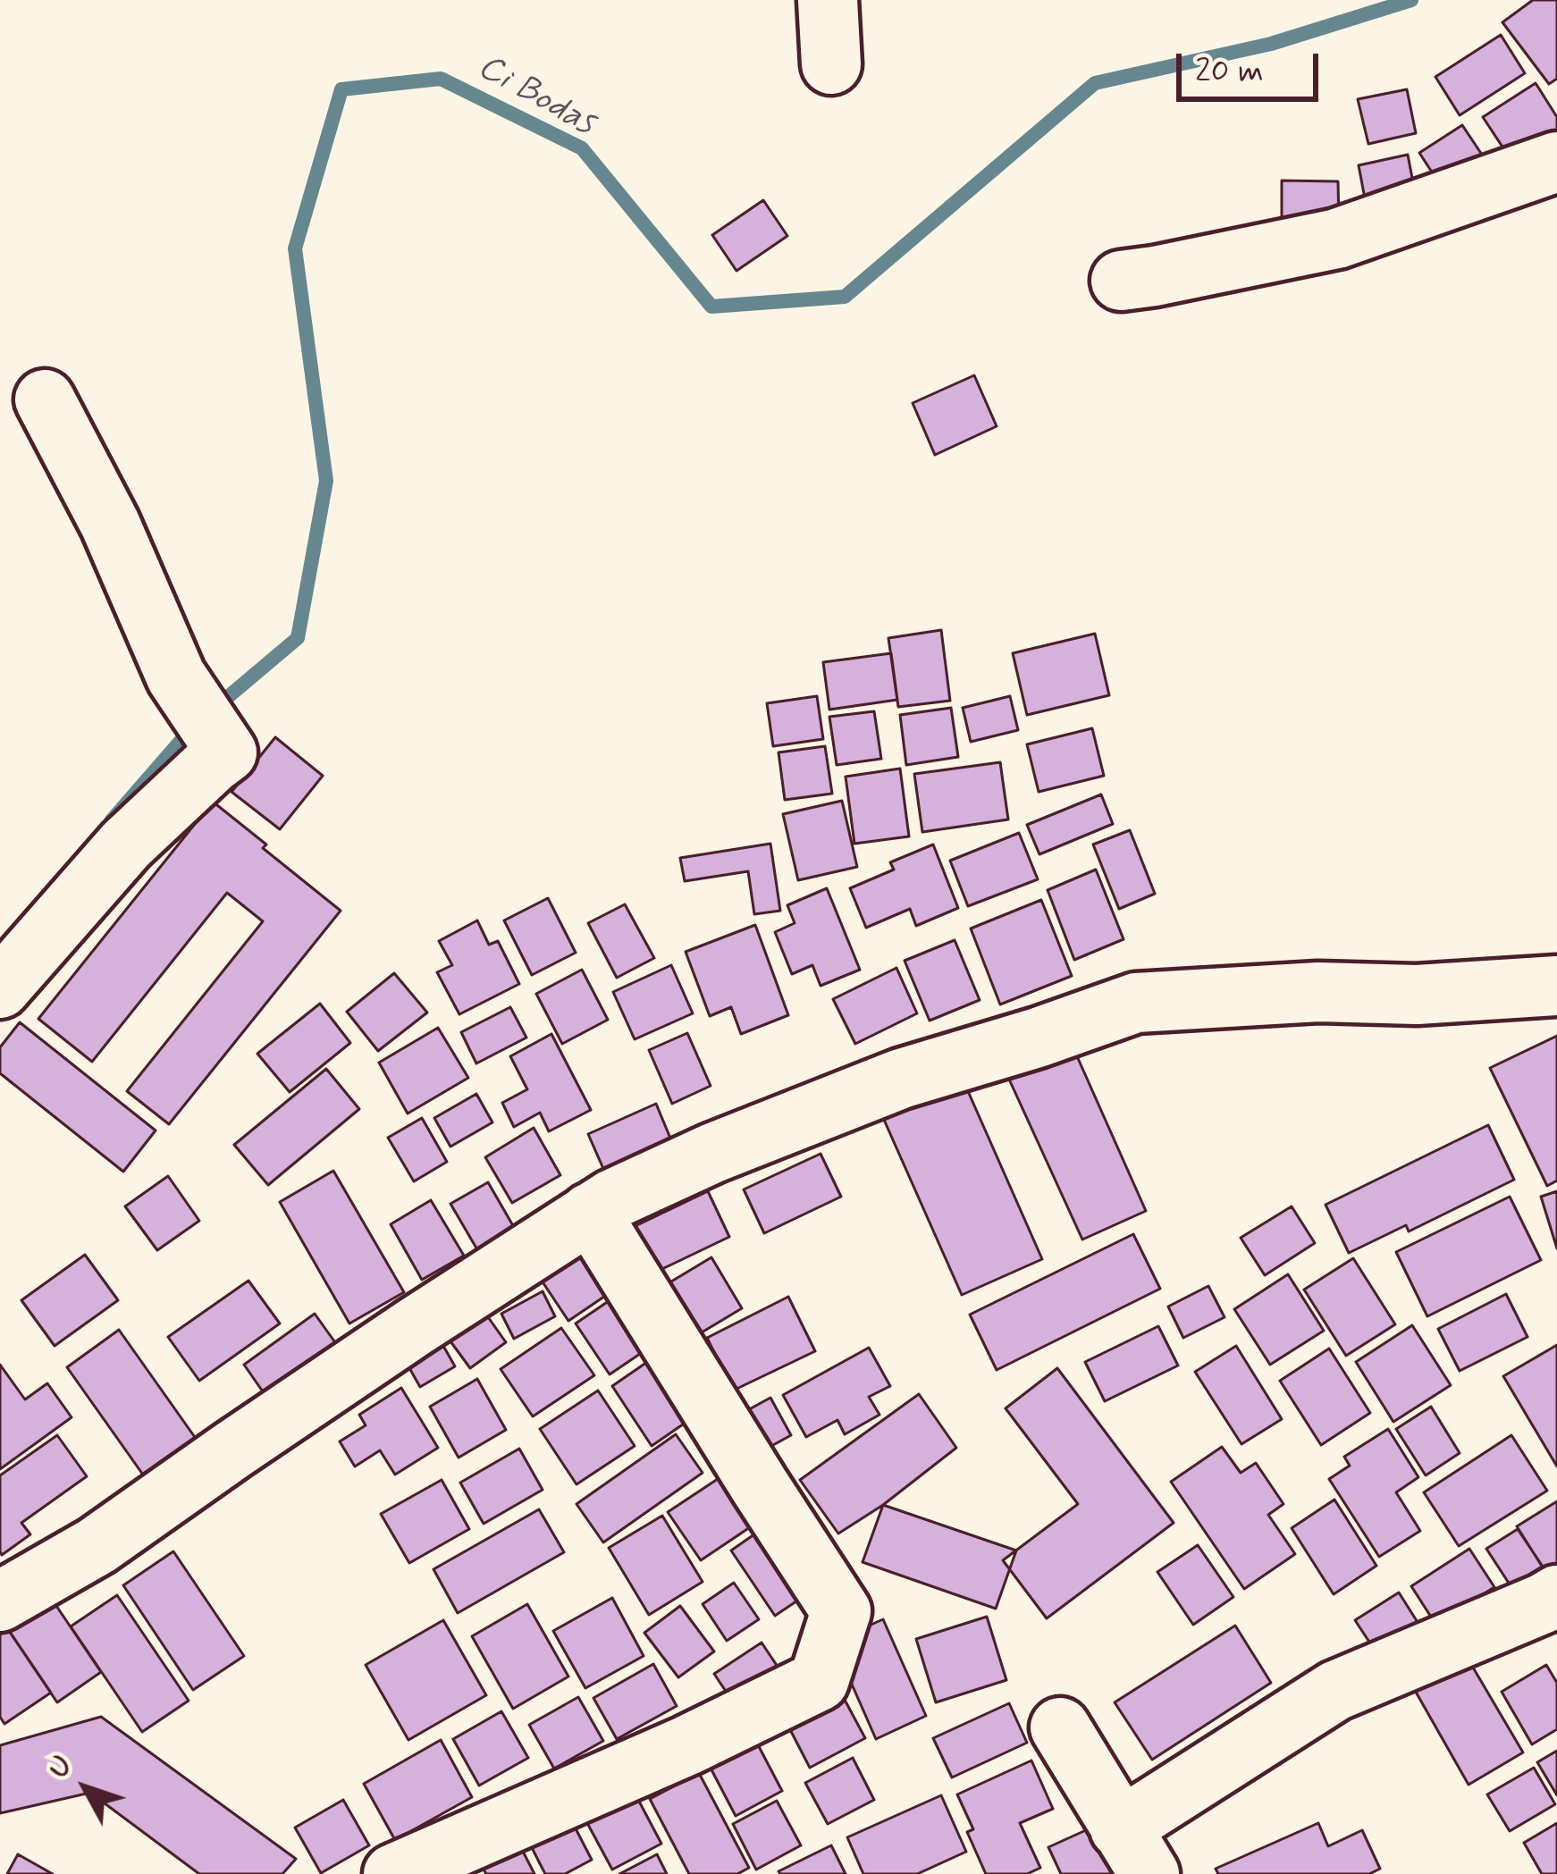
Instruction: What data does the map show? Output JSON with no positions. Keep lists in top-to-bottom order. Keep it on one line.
{"water":["Ci Bodas"],"scale_bar":"20 m","north":"top left"}
